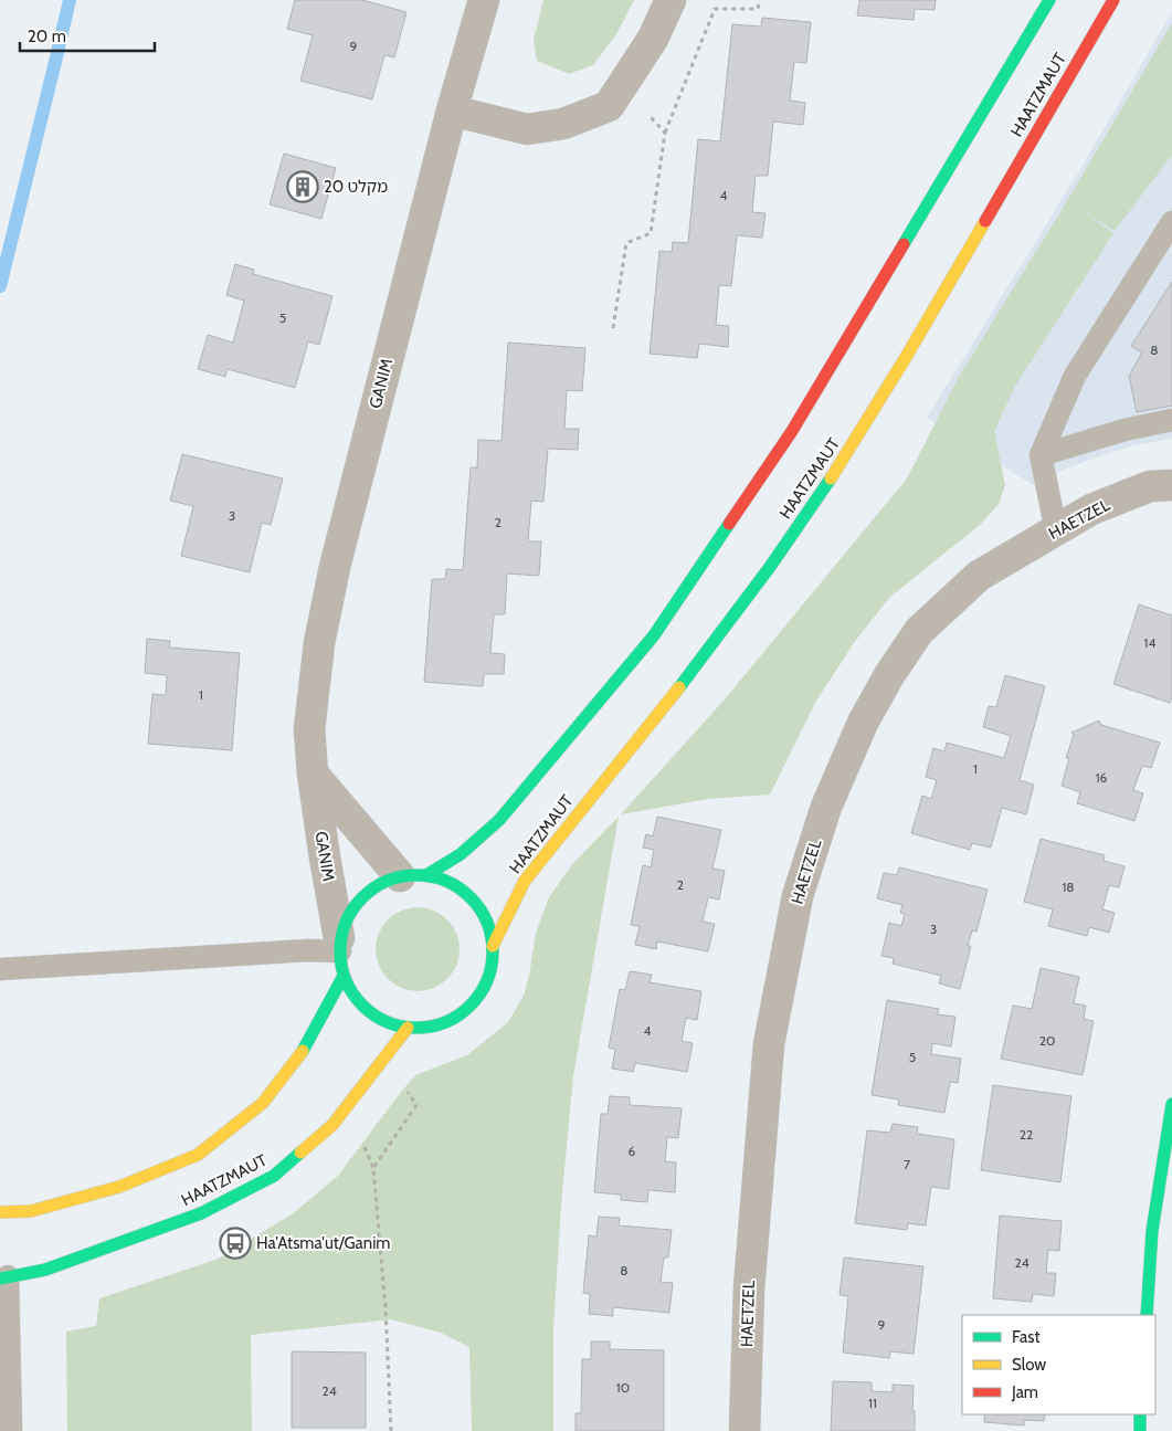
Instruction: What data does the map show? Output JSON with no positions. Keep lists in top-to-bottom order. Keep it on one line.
{"streets":{"street":["HAATZMAUT","GANIM","HAETZEL"]},"crossings":[["HAATZMAUT","GANIM"]],"places":{"building":["מקלט 20"],"bus stop":["Ha'Atsma'ut/Ganim"]},"house_numbers":["9","4","5","8","3","2","14","1","1","16","2","18","3","4","20","5","22","6","7","24","8","9","10","24","11"],"legend":["Fast","Slow","Jam"],"scale_bar":"20 m"}
